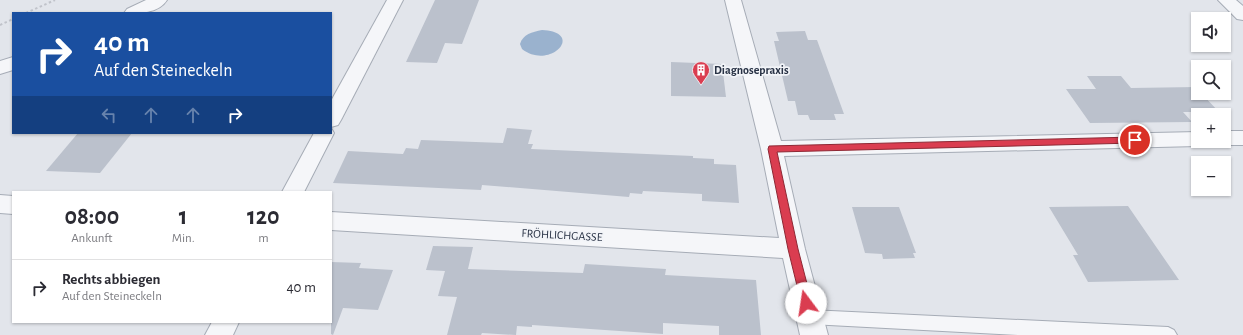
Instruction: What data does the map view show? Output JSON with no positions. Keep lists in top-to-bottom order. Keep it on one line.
{"streets":{"street":["FRÖHLICHGASSE"]},"places":{"building":["Diagnosepraxis"]},"page":{"map_buttons":["+","−"],"turn":["40 m","Auf den Steineckeln"],"eta":["08:00","Ankunft","1","Min.","120","m"],"list":[{"name":"Rechts abbiegen","note":"Auf den Steineckeln","value":"40 m"}]}}
